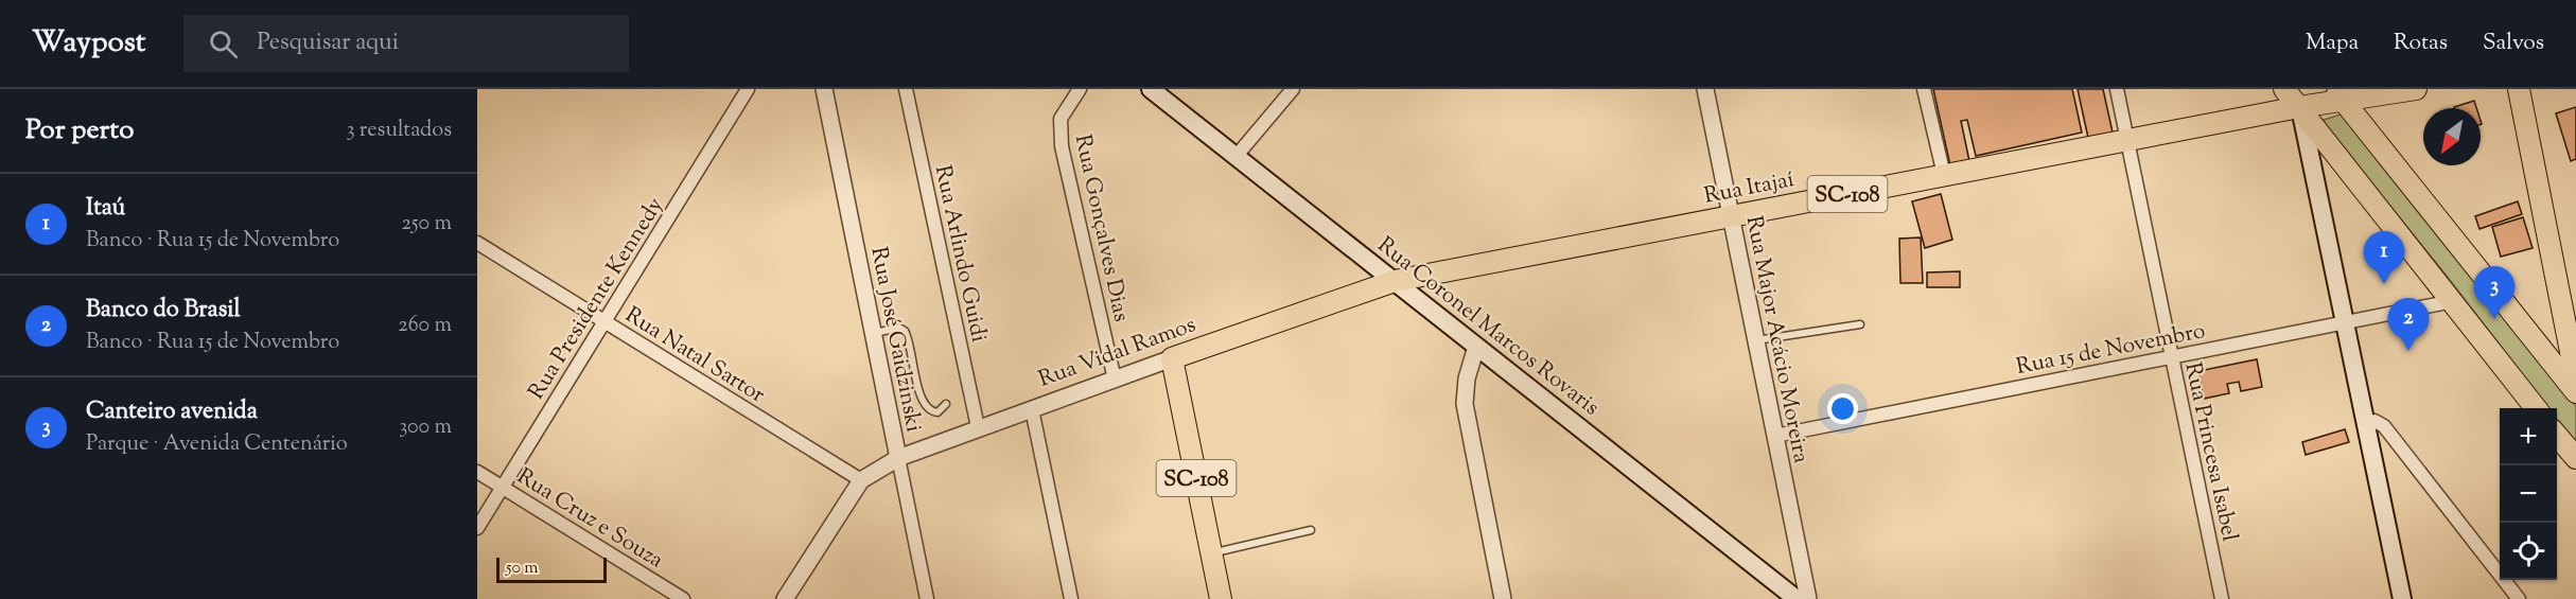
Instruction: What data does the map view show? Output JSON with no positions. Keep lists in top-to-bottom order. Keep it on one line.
{"streets":{"main road":["Rua Itajaí","SC-108","Rua Coronel Marcos Rovaris","Rua Vidal Ramos"],"street":["Rua Gonçalves Dias","Rua Arlindo Guidi","Rua Presidente Kennedy","Rua José Gaidzinski","Rua Major Acácio Moreira","Rua 15 de Novembro","Rua Natal Sartor","Rua Princesa Isabel","Rua Cruz e Souza"]},"crossings":[["Rua Itajaí","Rua Coronel Marcos Rovaris"],["Rua Itajaí","Rua Major Acácio Moreira"],["Rua Itajaí","Rua Vidal Ramos"],["Rua Itajaí","Rua Princesa Isabel"],["SC-108","Rua Vidal Ramos"],["Rua Gonçalves Dias","Rua Vidal Ramos"],["Rua Arlindo Guidi","Rua Vidal Ramos"],["Rua Presidente Kennedy","Rua Natal Sartor"],["Rua Presidente Kennedy","Rua Cruz e Souza"],["Rua Coronel Marcos Rovaris","Rua Vidal Ramos"],["Rua José Gaidzinski","Rua Vidal Ramos"],["Rua Major Acácio Moreira","Rua 15 de Novembro"],["Rua 15 de Novembro","Rua Princesa Isabel"],["Rua Vidal Ramos","Rua Natal Sartor"]],"scale_bar":"50 m","north":"bottom left","page":{"header":"Waypost","search":"Pesquisar aqui","nav":["Mapa","Rotas","Salvos"],"heading":["Por perto","3 resultados"],"list":[{"mark":"1","name":"Itaú","note":"Banco · Rua 15 de Novembro","value":"250 m"},{"mark":"2","name":"Banco do Brasil","note":"Banco · Rua 15 de Novembro","value":"260 m"},{"mark":"3","name":"Canteiro avenida","note":"Parque · Avenida Centenário","value":"300 m"}],"pins":["1","3","2"],"map_buttons":["+","−"],"scale":"50 m"}}
